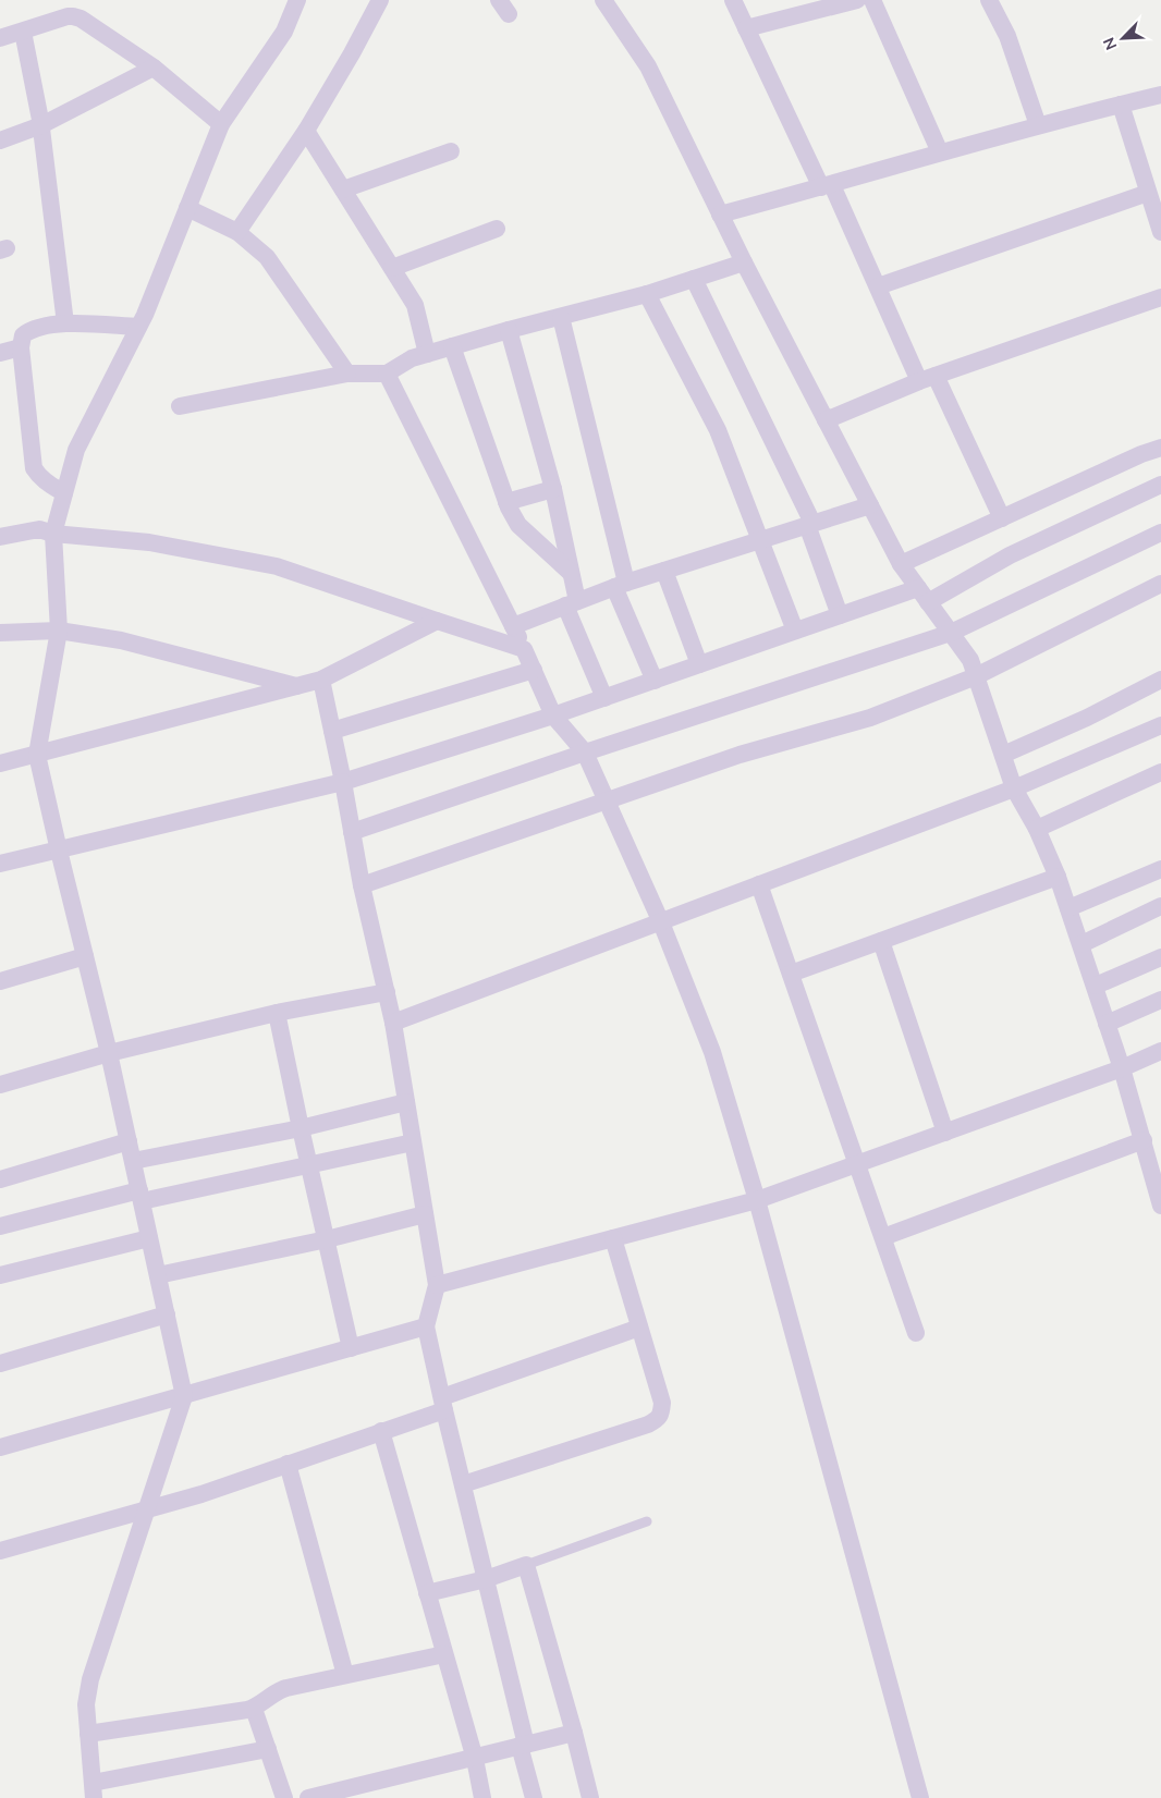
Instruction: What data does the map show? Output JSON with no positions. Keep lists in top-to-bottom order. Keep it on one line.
{"north":"bottom left"}
